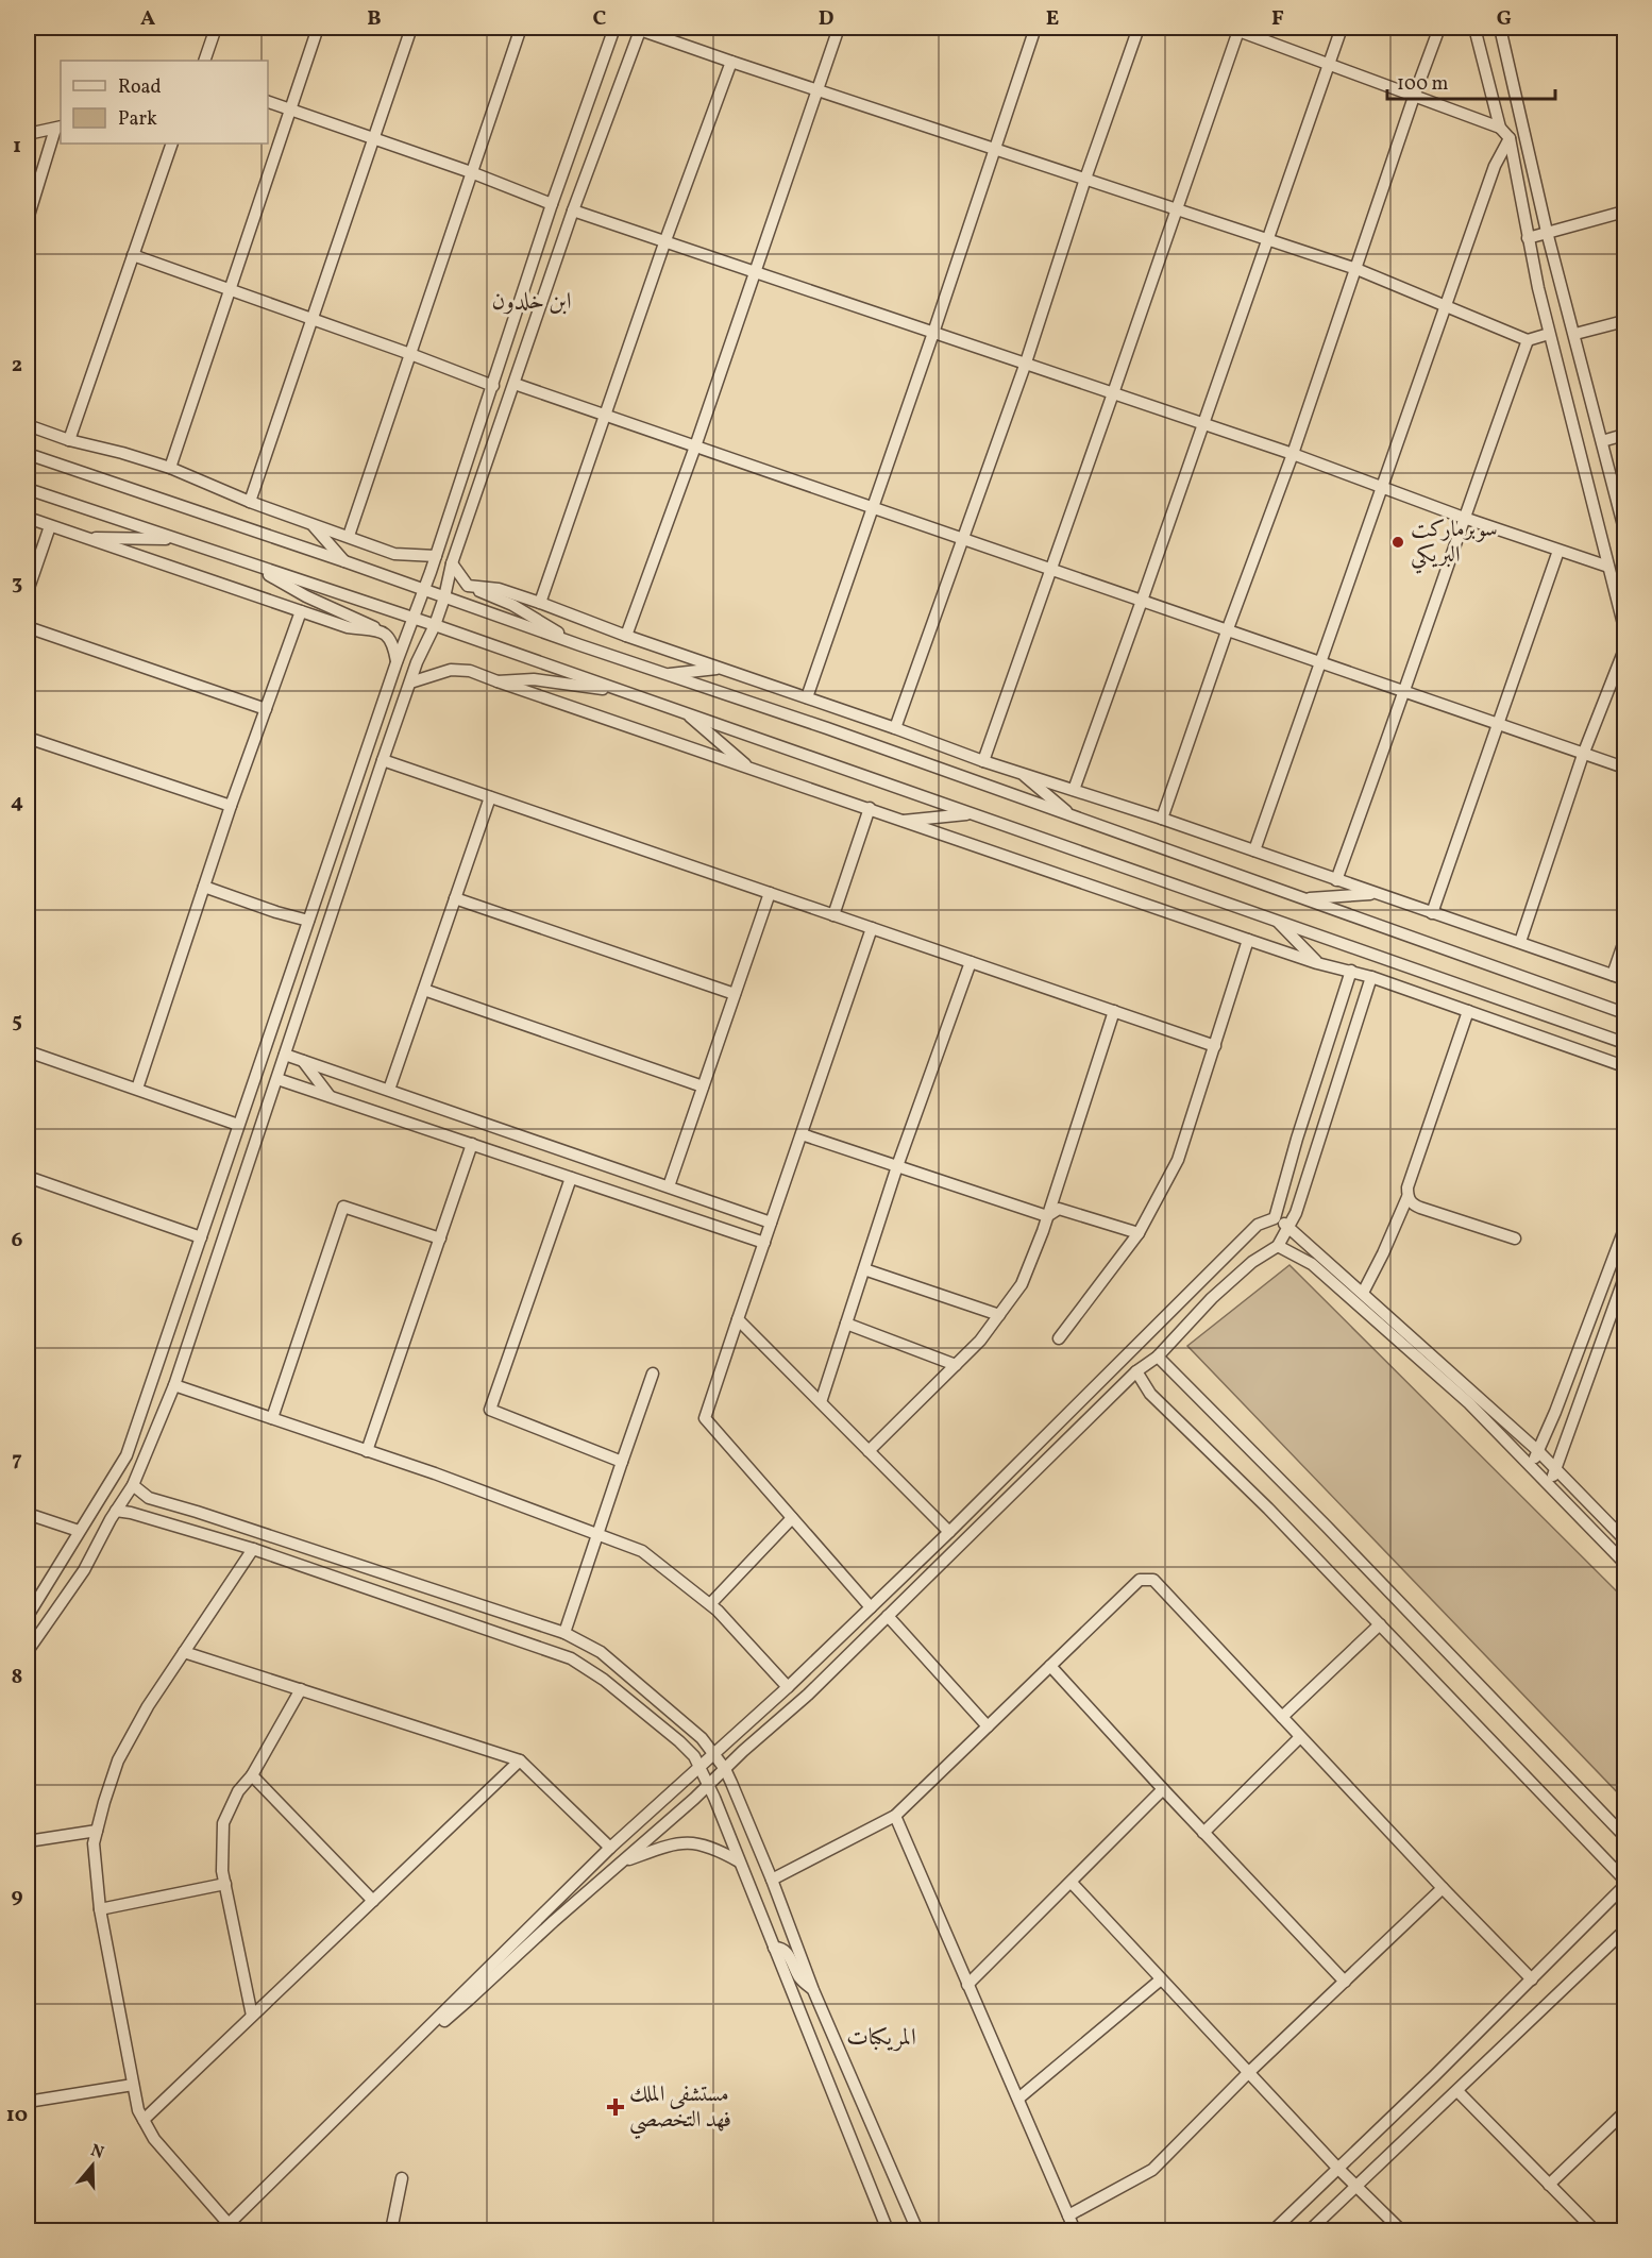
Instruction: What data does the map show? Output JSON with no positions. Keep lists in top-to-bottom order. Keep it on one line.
{"districts":["ابن خلدون","المريكبات"],"places":{"other":["سوبرماركت البريكي"],"health":["مستشفى الملك فهد التخصصي"]},"legend":["Road","Park"],"scale_bar":"100 m","north":"top","grid":{"columns":["A","B","C","D","E","F","G"],"rows":["1","2","3","4","5","6","7","8","9","10"]}}
